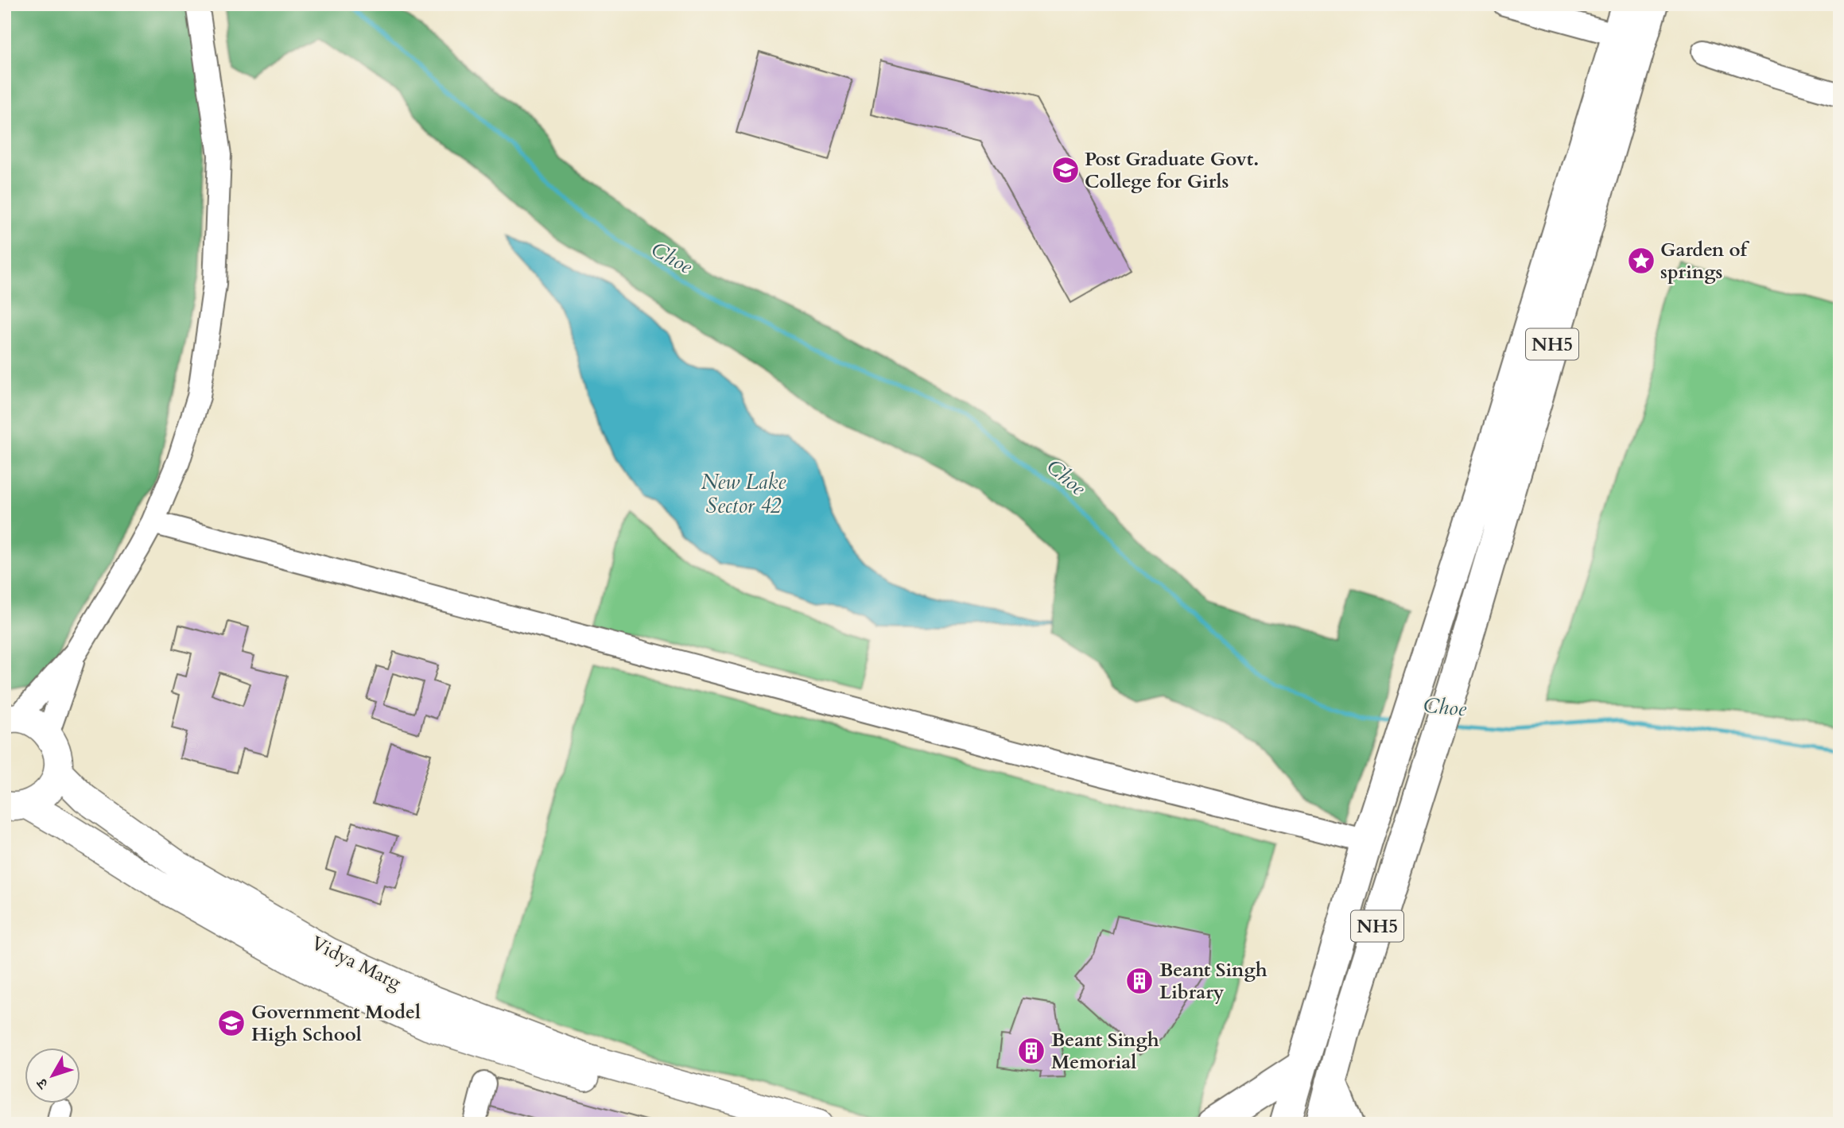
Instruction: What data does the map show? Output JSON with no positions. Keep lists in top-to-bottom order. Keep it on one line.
{"streets":{"highway":["NH5"],"main road":["Vidya Marg"]},"water":["Choe","New Lake Sector 42"],"places":{"school or university":["Post Graduate Govt. College for Girls","Government Model High School"],"place":["Garden of springs"],"building":["Beant Singh Library","Beant Singh Memorial"]},"north":"bottom left"}
